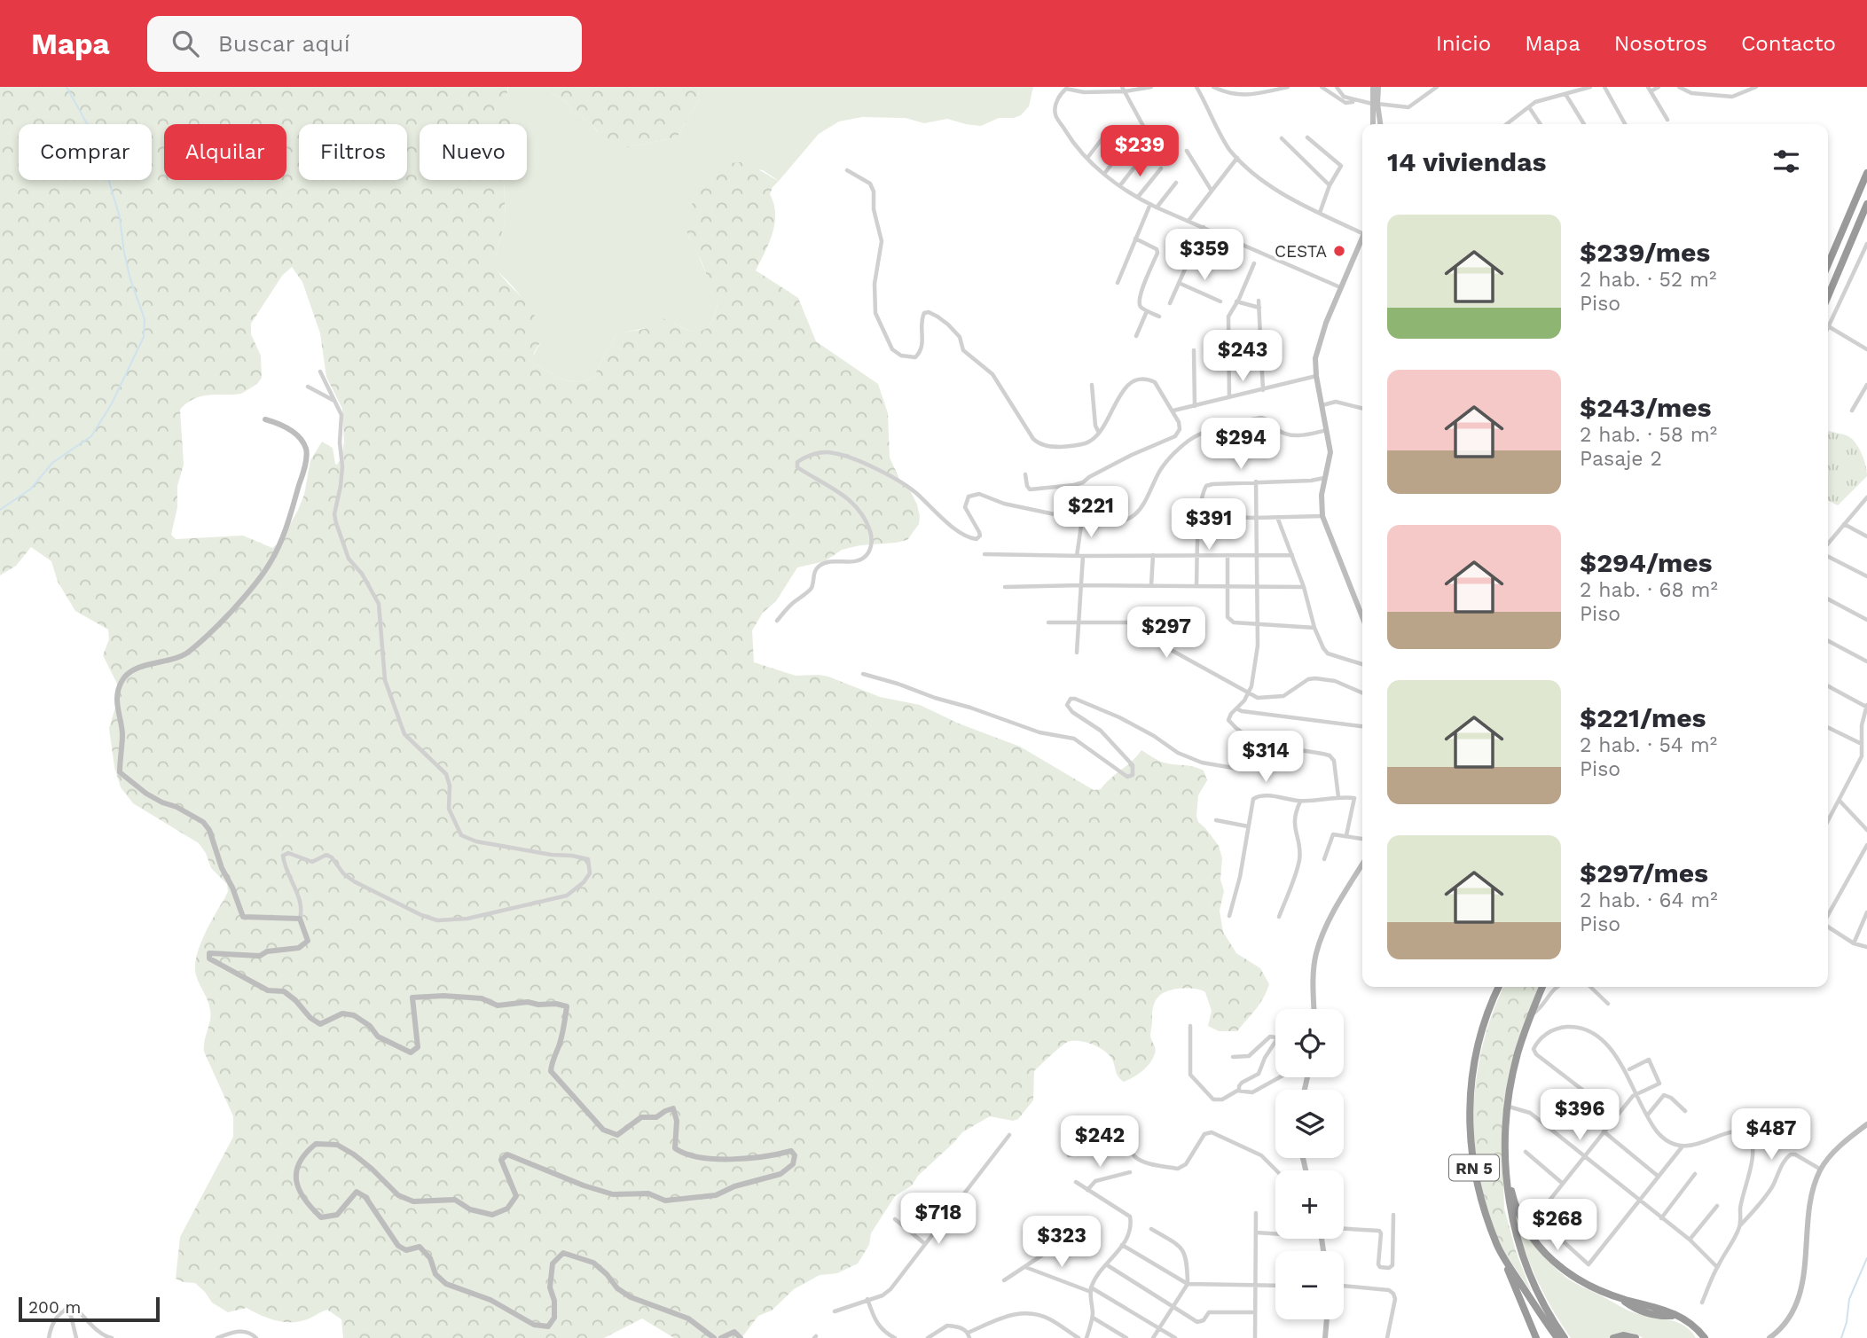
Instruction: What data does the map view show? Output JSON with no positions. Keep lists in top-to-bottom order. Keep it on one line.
{"streets":{"highway":["RN 5"]},"places":["CESTA"],"scale_bar":"200 m","page":{"header":"Mapa","search":"Buscar aquí","nav":["Inicio","Mapa","Nosotros","Contacto"],"chip":["Comprar","Alquilar","Filtros","Nuevo"],"heading":"14 viviendas","price":["$239","$359","$243","$294","$221","$391","$297","$314","$396","$487","$242","$718","$268","$323"],"list":[{"name":"$239/mes","note":"2 hab. · 52 m² · Piso"},{"name":"$243/mes","note":"2 hab. · 58 m² · Pasaje 2"},{"name":"$294/mes","note":"2 hab. · 68 m² · Piso"},{"name":"$221/mes","note":"2 hab. · 54 m² · Piso"},{"name":"$297/mes","note":"2 hab. · 64 m² · Piso"}],"map_buttons":["+","−"],"scale":"200 m"}}
